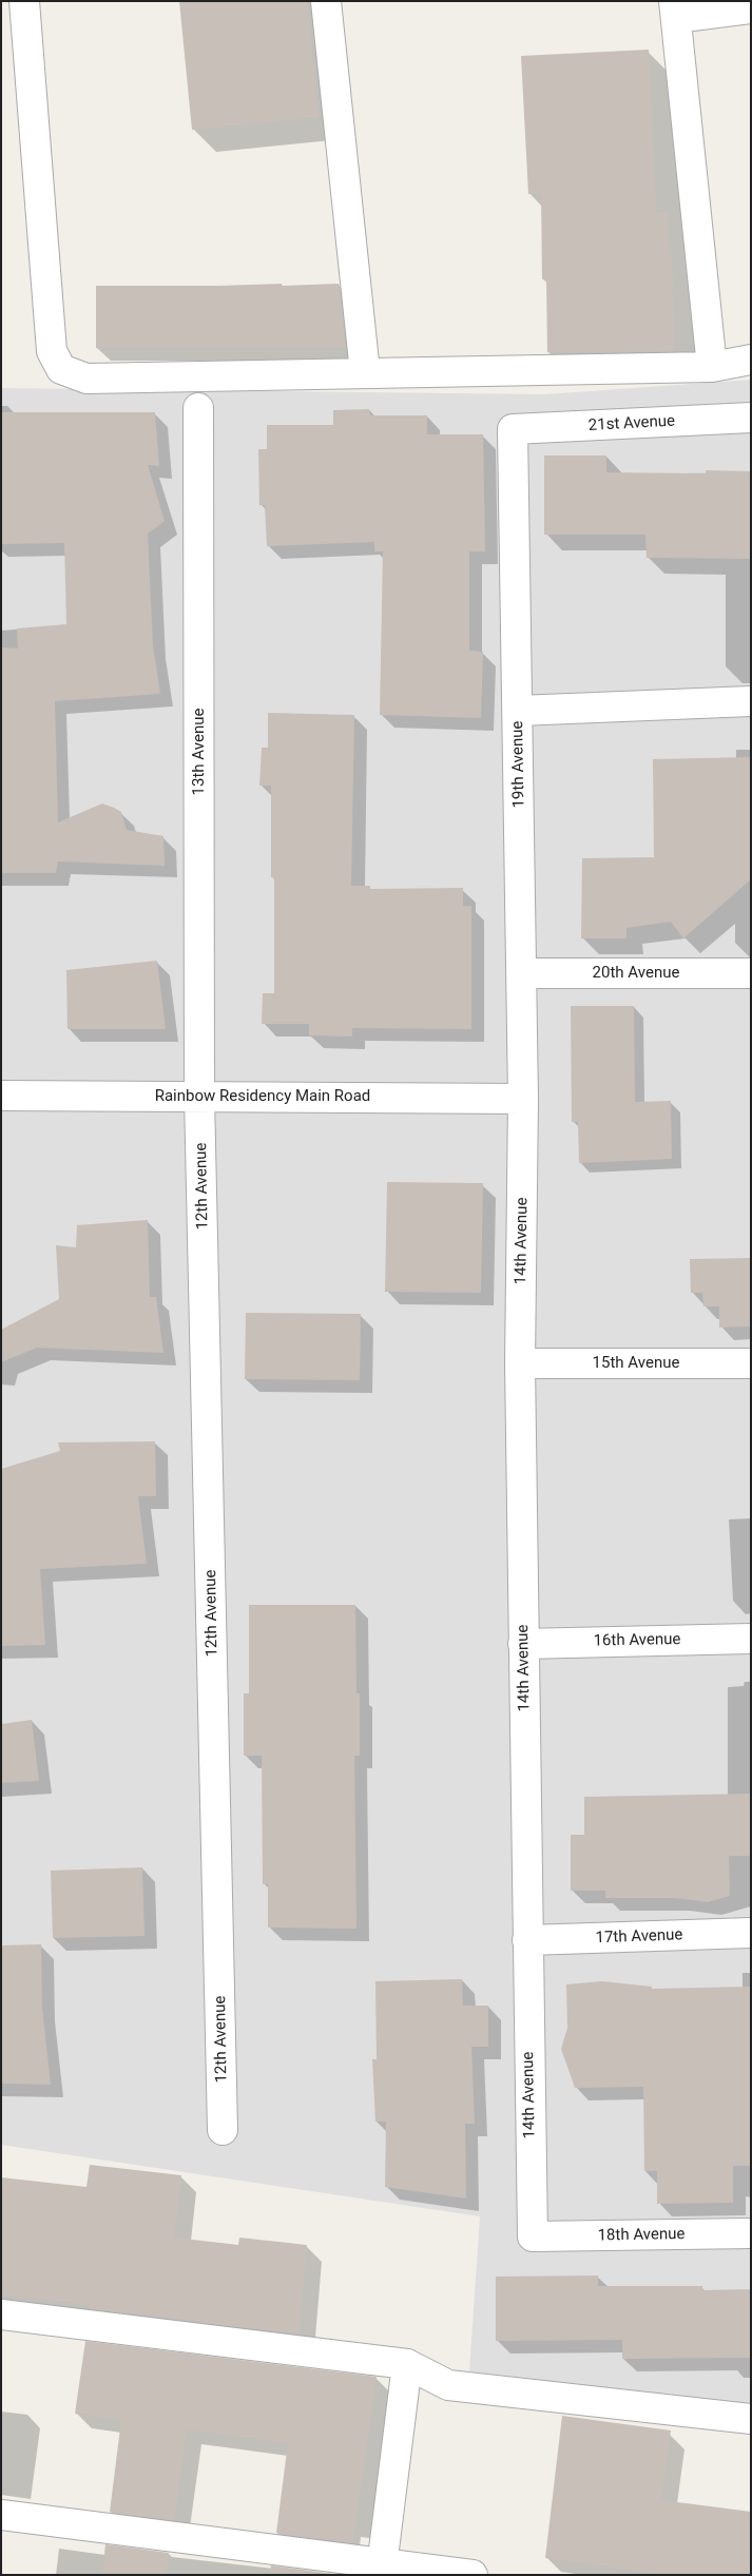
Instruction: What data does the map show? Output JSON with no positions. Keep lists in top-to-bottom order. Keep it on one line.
{"streets":{"street":["21st Avenue","13th Avenue","19th Avenue","20th Avenue","Rainbow Residency Main Road","12th Avenue","14th Avenue","15th Avenue","16th Avenue","17th Avenue","18th Avenue"]},"crossings":[["21st Avenue","19th Avenue"],["13th Avenue","Rainbow Residency Main Road"],["13th Avenue","12th Avenue"],["19th Avenue","20th Avenue"],["19th Avenue","Rainbow Residency Main Road"],["19th Avenue","14th Avenue"],["Rainbow Residency Main Road","12th Avenue"],["Rainbow Residency Main Road","14th Avenue"],["14th Avenue","15th Avenue"],["14th Avenue","16th Avenue"],["14th Avenue","17th Avenue"],["14th Avenue","18th Avenue"]]}
